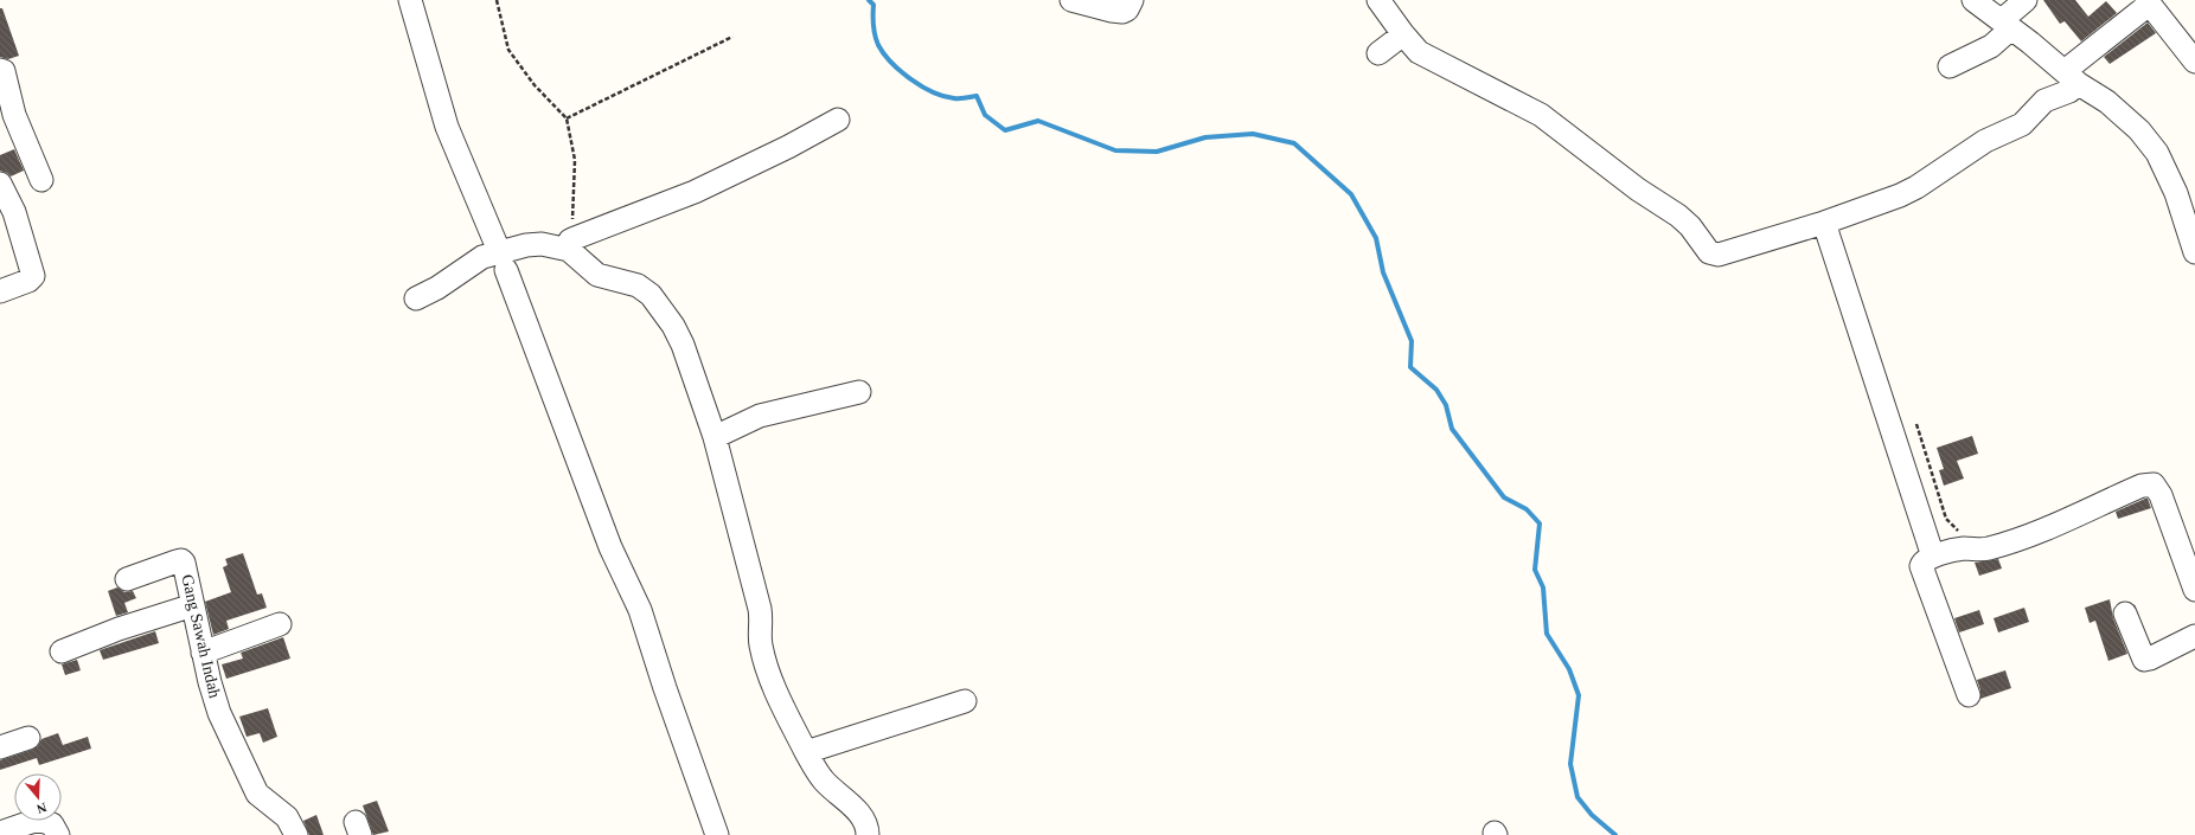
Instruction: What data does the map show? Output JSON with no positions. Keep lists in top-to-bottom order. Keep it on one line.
{"streets":{"street":["Gang Sawah Indah"]},"north":"bottom"}
